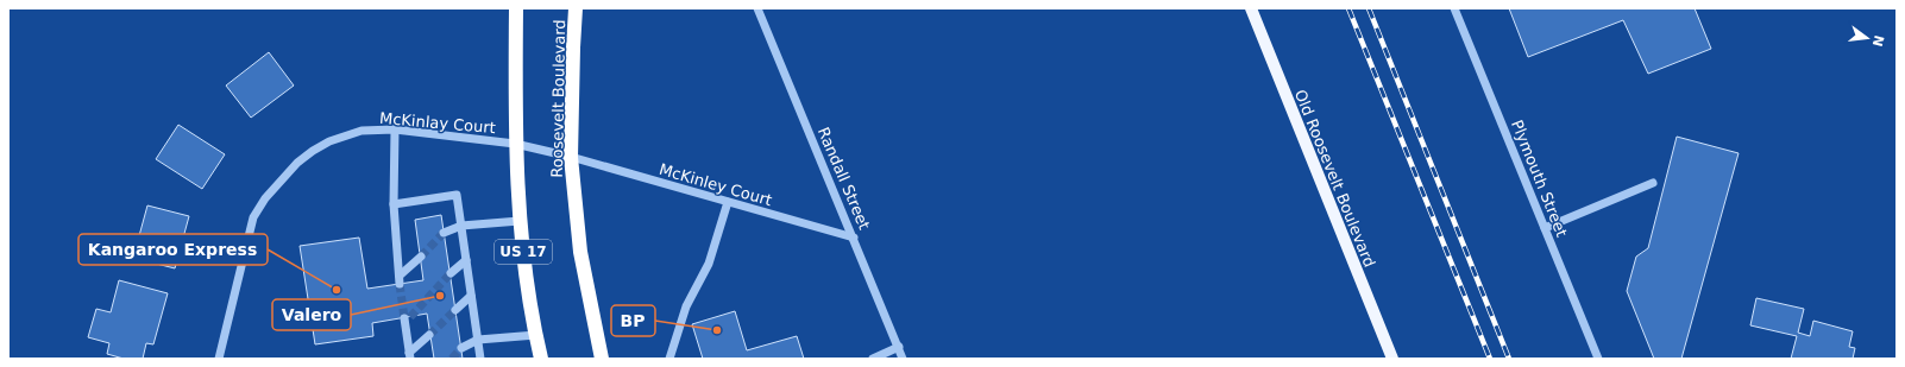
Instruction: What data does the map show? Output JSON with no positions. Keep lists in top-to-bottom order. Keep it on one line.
{"streets":{"highway":["Roosevelt Boulevard","US 17"],"main road":["Old Roosevelt Boulevard"],"street":["McKinlay Court","Randall Street","Plymouth Street","McKinley Court"]},"crossings":[["Roosevelt Boulevard","McKinlay Court"],["Roosevelt Boulevard","McKinley Court"],["McKinlay Court","McKinley Court"],["McKinlay Court","US 17"],["Randall Street","McKinley Court"]],"places":["Kangaroo Express","Valero","BP"],"north":"right"}
